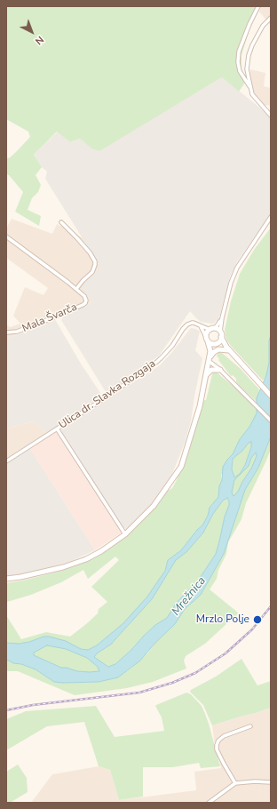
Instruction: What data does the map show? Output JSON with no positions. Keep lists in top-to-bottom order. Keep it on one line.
{"streets":{"street":["Mala Švarča","Ulica dr. Slavka Rozgaja"]},"water":["Mrežnica"],"places":["Mrzlo Polje"],"north":"bottom right"}
